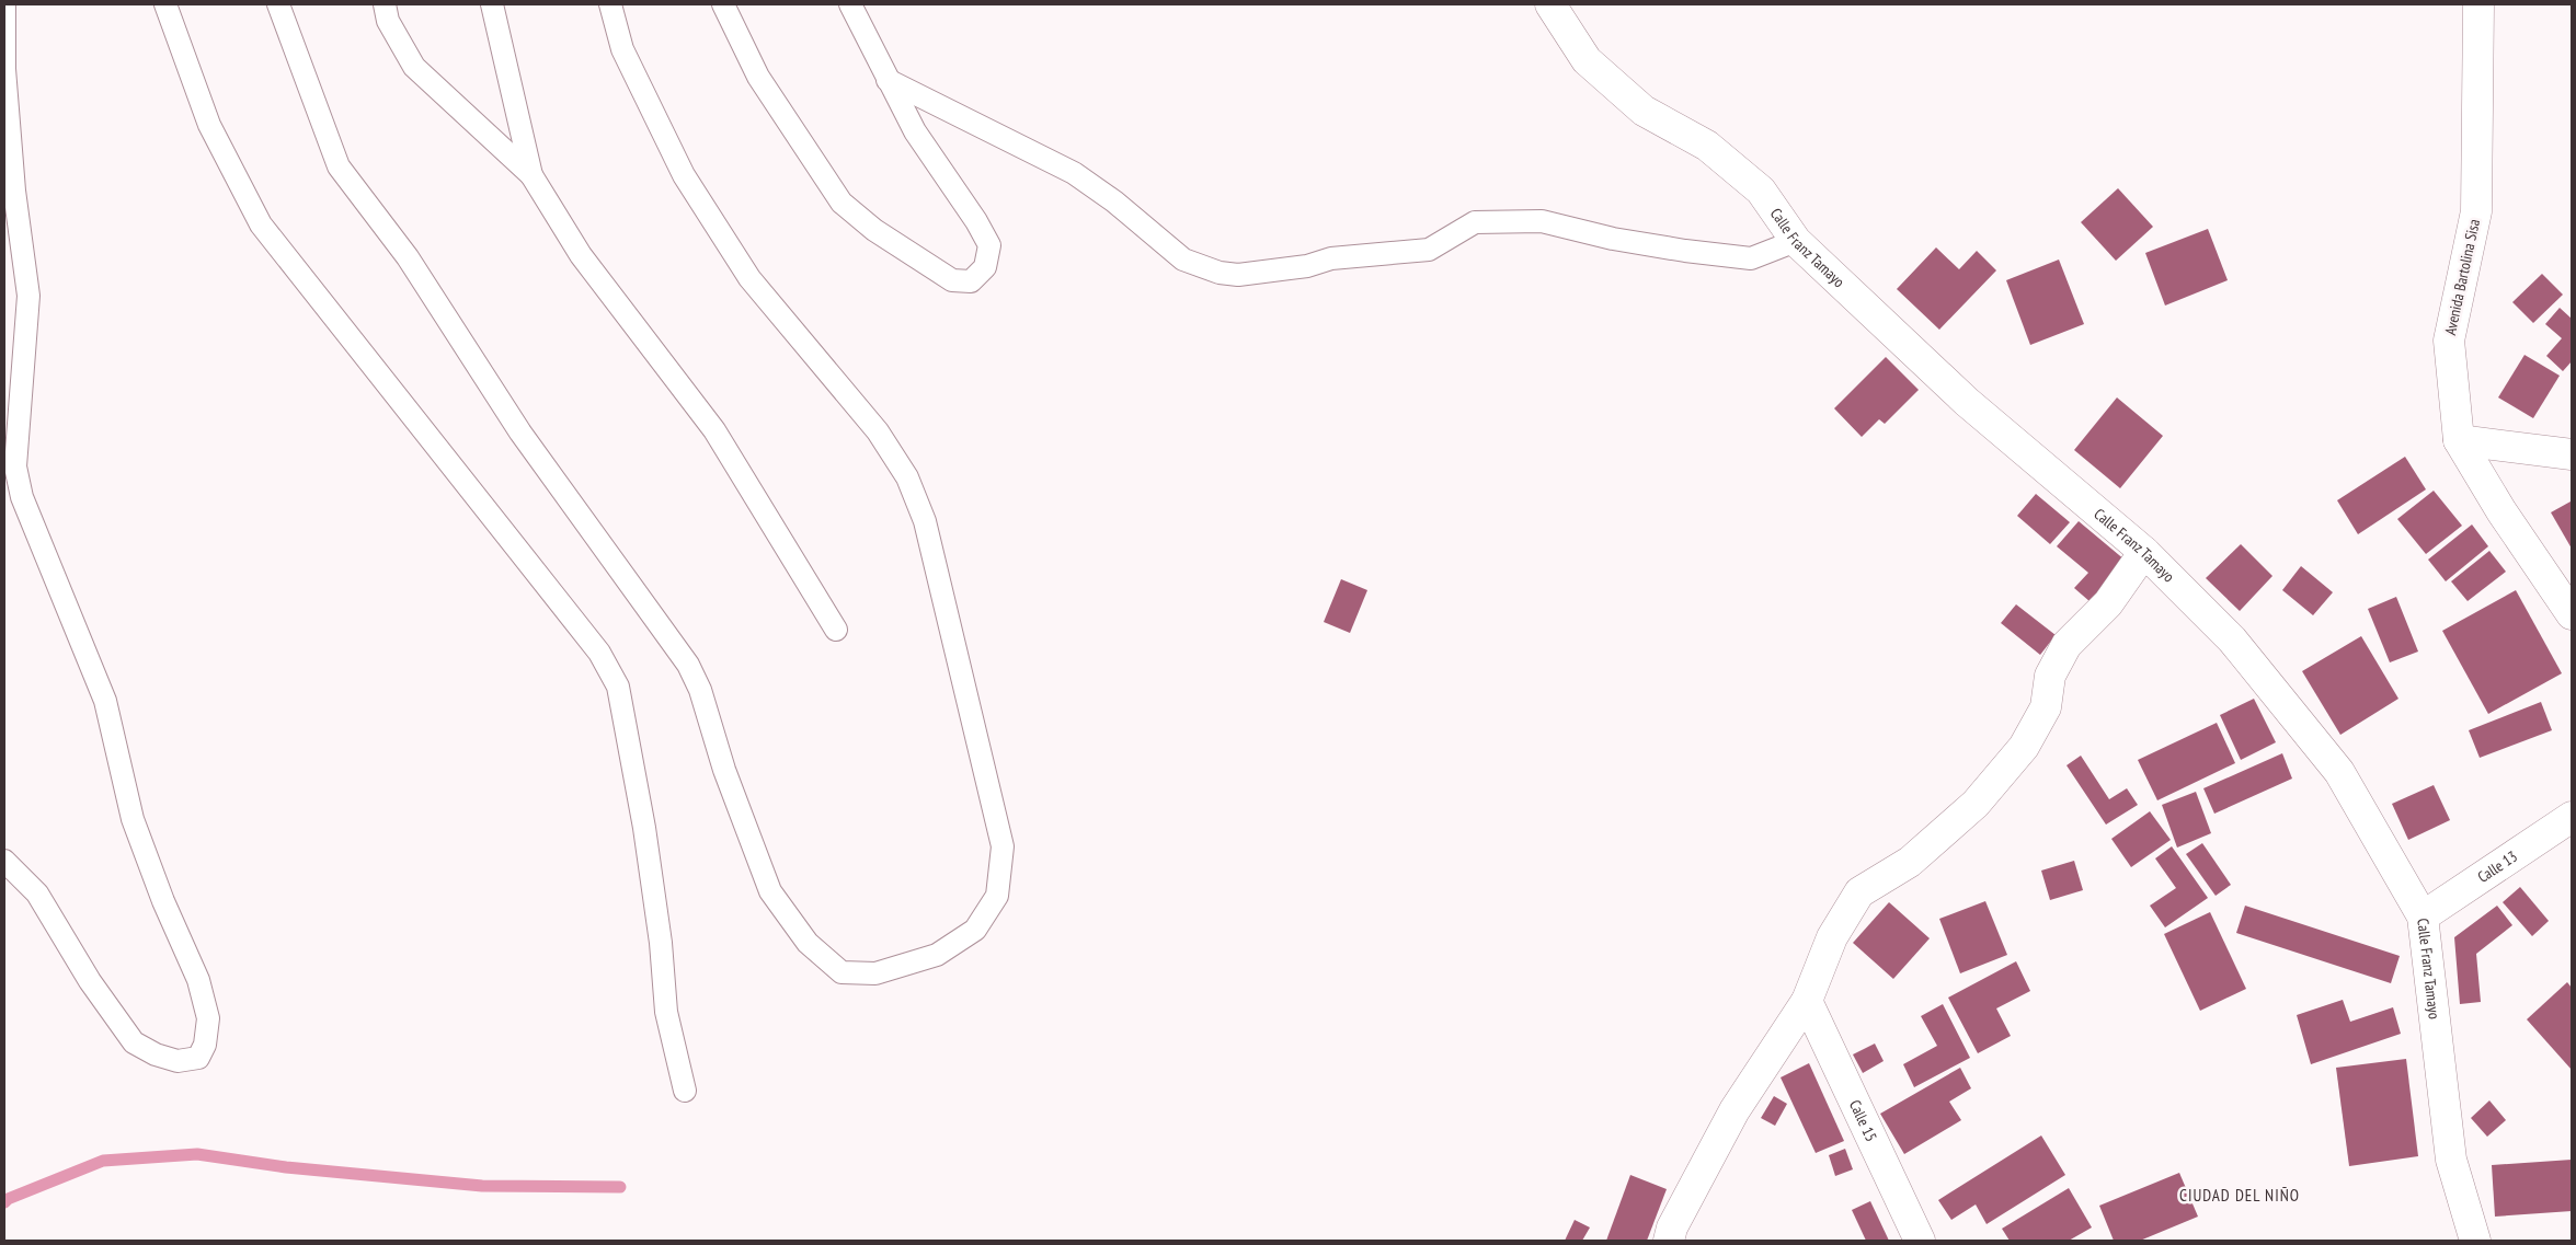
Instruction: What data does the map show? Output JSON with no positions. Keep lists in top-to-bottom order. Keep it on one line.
{"streets":{"street":["Calle Franz Tamayo","Avenida Bartolina Sisa","Calle 13","Calle 15"]},"crossings":[["Calle Franz Tamayo","Calle 13"]],"districts":["CIUDAD DEL NIÑO"]}
